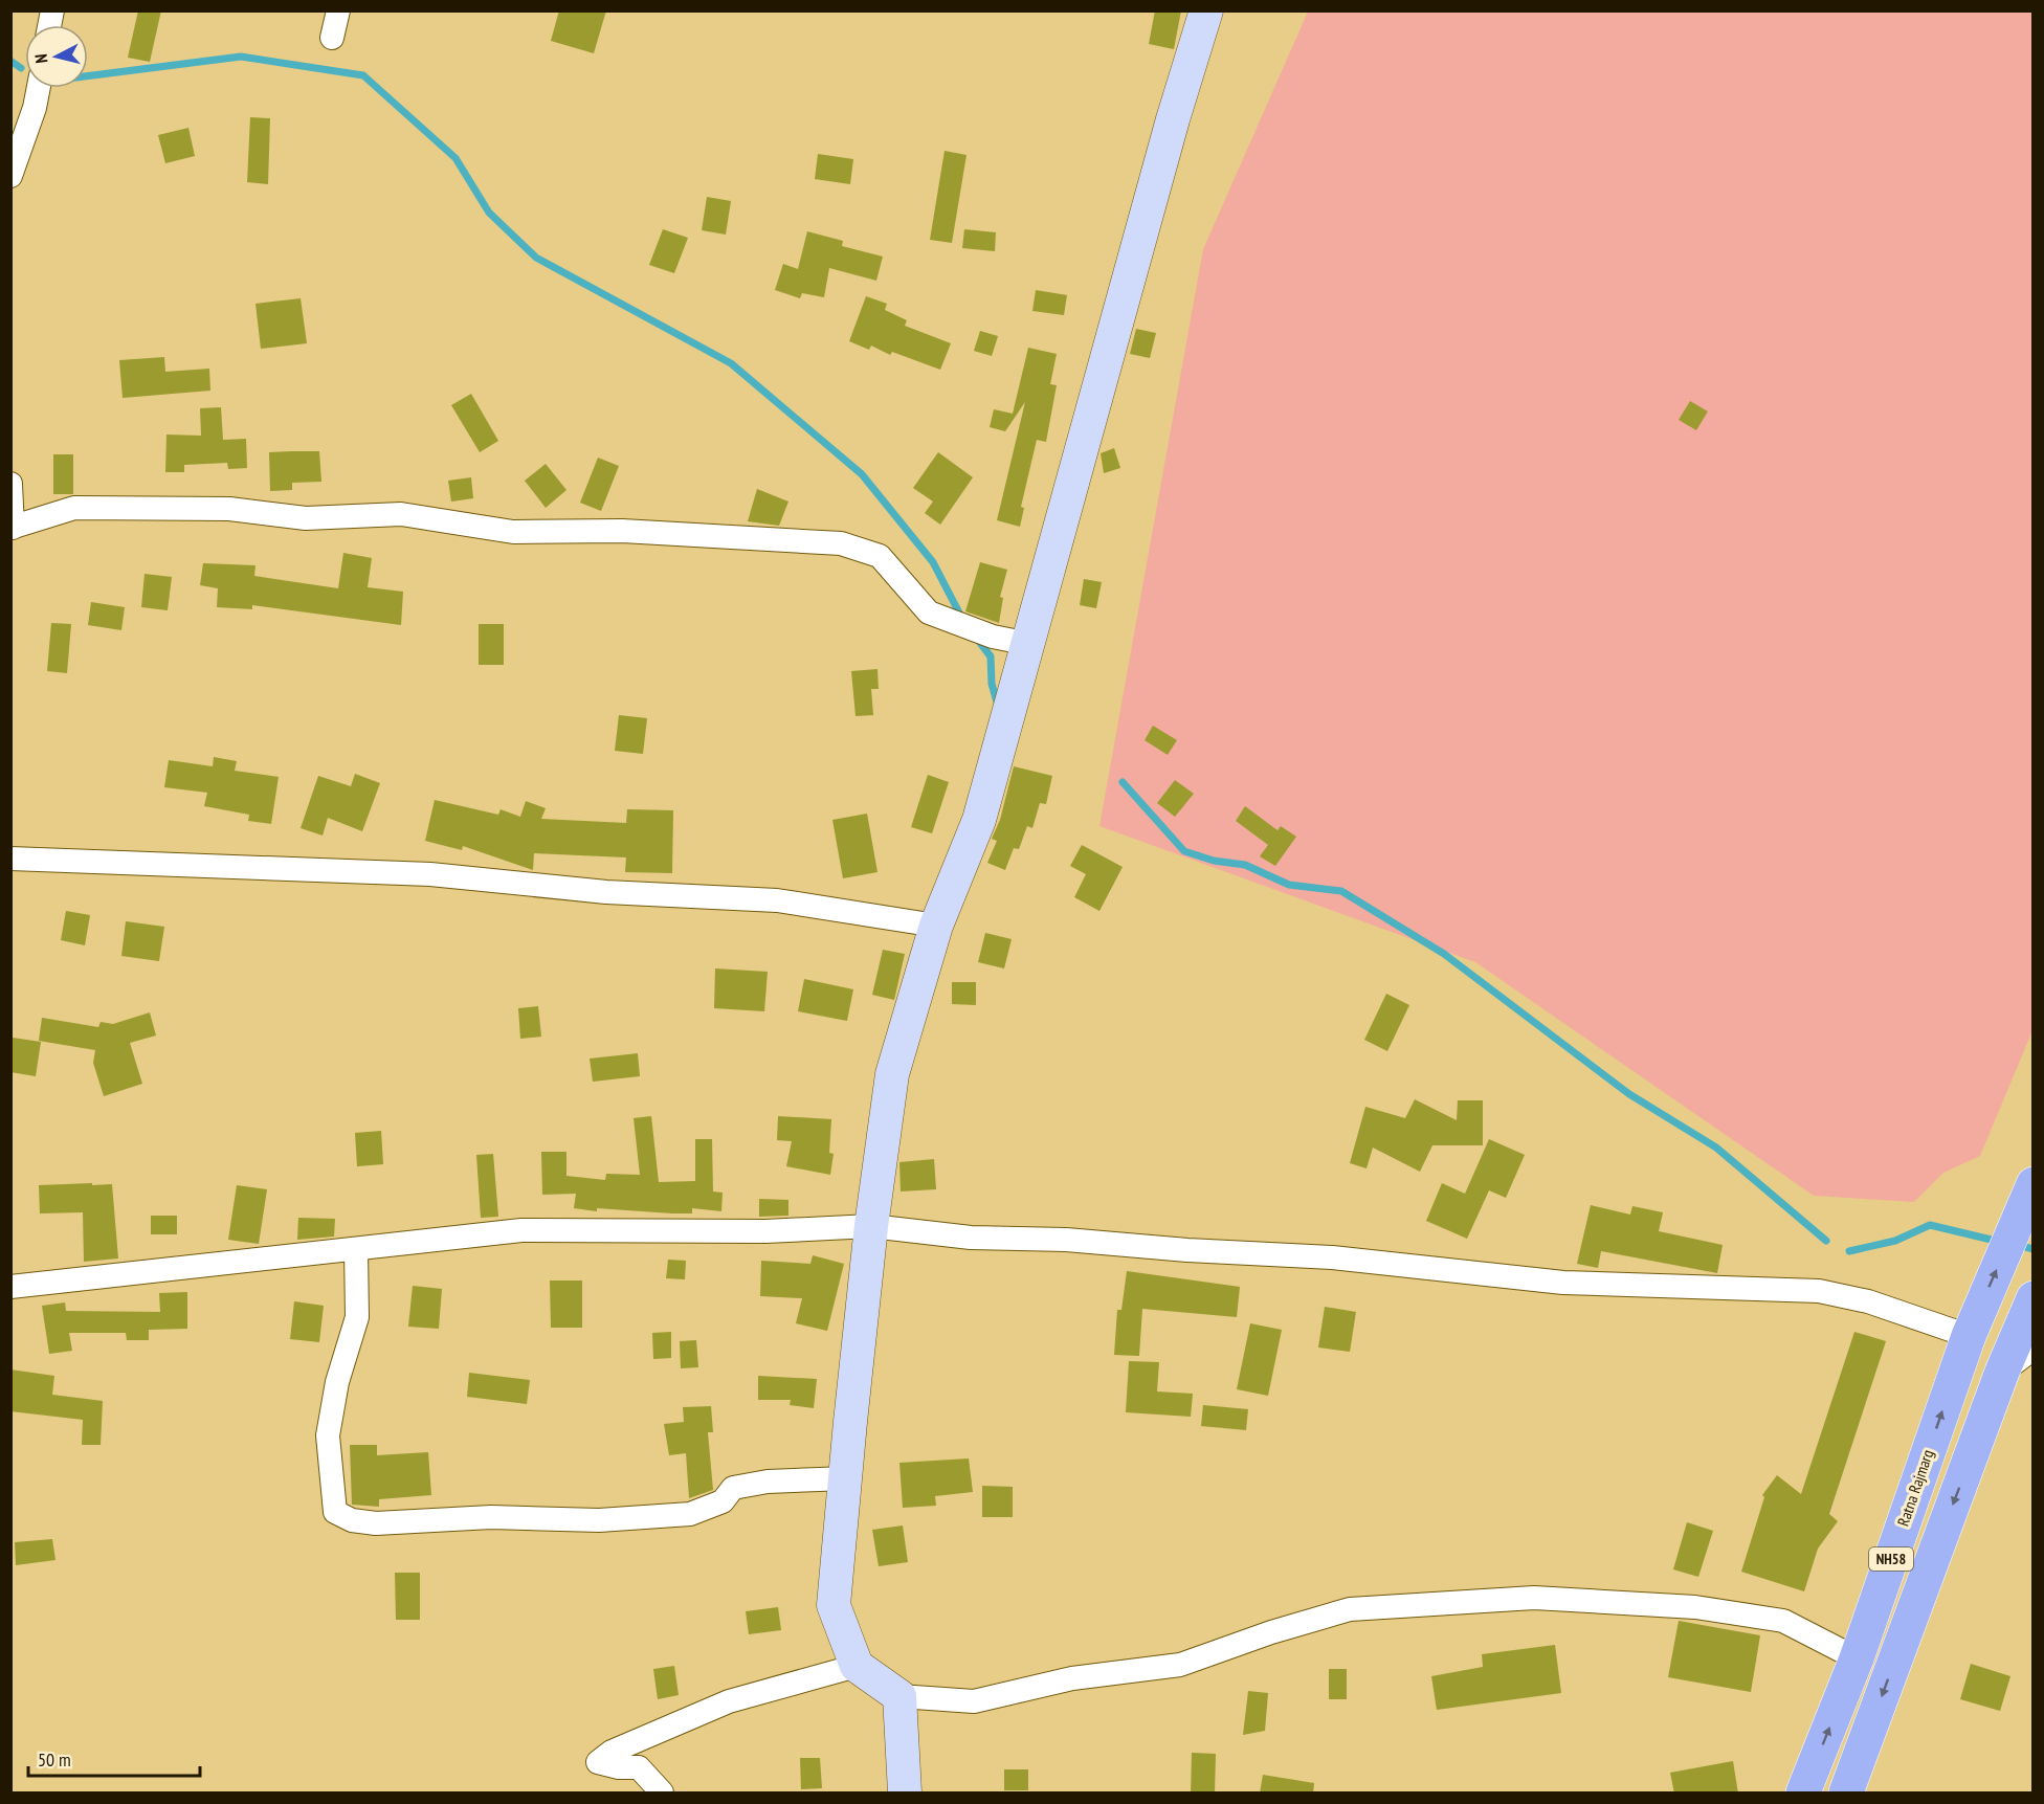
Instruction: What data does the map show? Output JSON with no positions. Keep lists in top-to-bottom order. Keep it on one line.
{"streets":{"main road":["Ratna Rajmarg","NH58"]},"scale_bar":"50 m","north":"left"}
